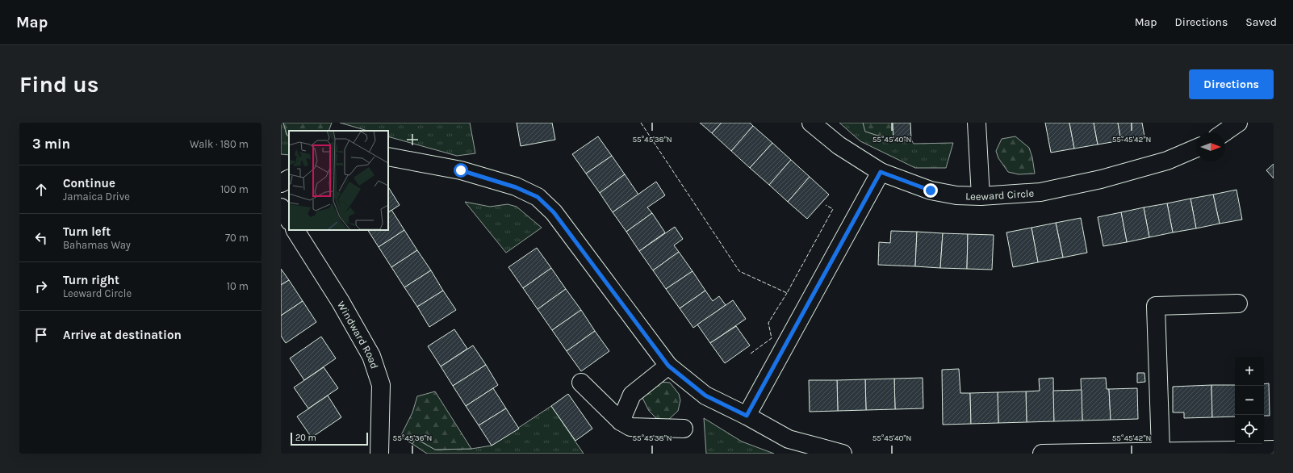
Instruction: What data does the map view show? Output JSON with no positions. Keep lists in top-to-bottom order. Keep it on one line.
{"streets":{"street":["Leeward Circle","Windward Road"]},"scale_bar":"20 m","north":"right","page":{"header":"Map","nav":["Map","Directions","Saved"],"buttons":"Directions","title":"Find us","heading":["3 min","Walk · 180 m"],"list":[["Continue","Jamaica Drive","100 m"],["Turn left","Bahamas Way","70 m"],["Turn right","Leeward Circle","10 m"],"Arrive at destination"],"map_buttons":["+","−"],"scale":"20 m"},"coordinates":["55°45'38\"N","55°45'40\"N","55°45'42\"N","55°45'36\"N"]}
